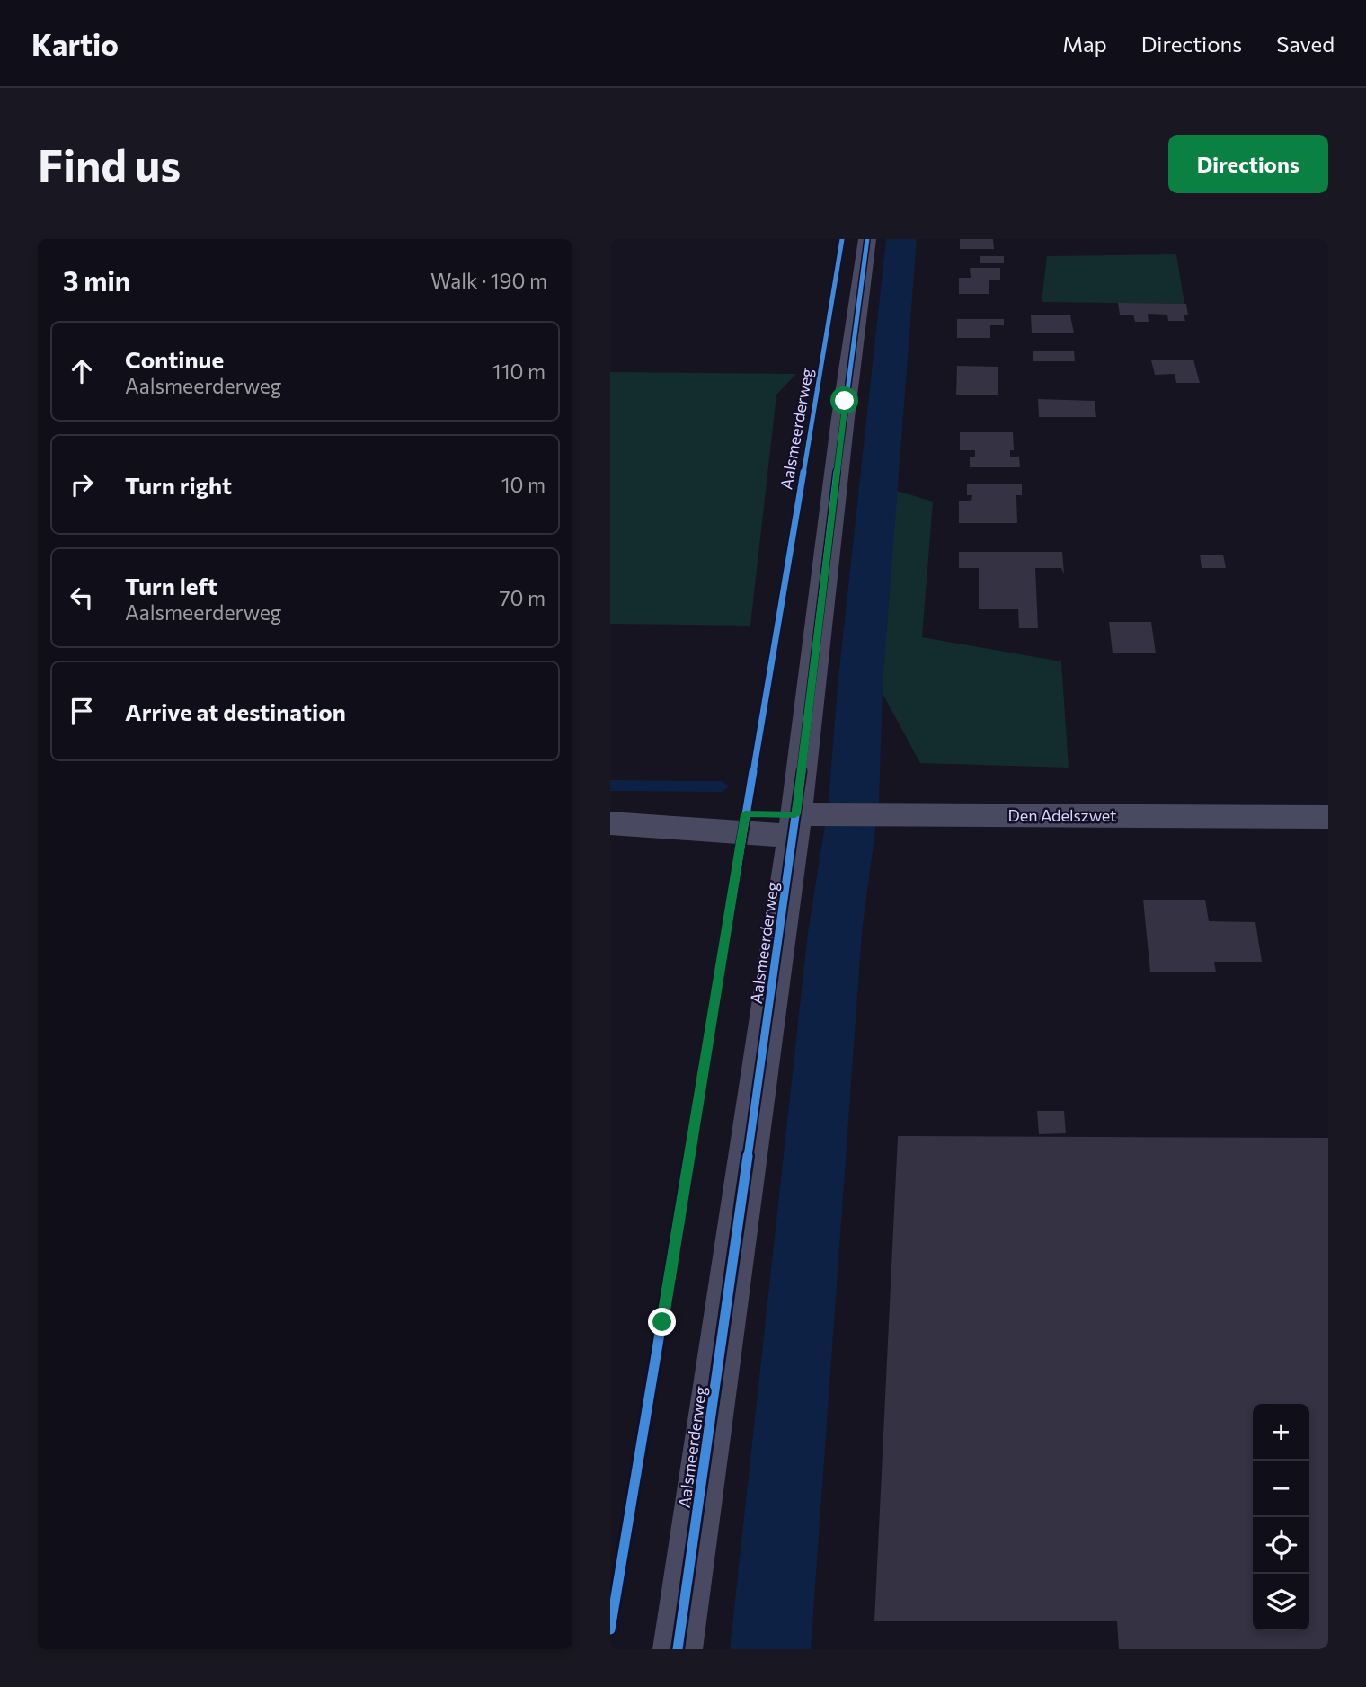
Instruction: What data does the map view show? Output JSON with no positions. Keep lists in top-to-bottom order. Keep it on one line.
{"streets":{"street":["Aalsmeerderweg","Den Adelszwet"]},"crossings":[["Aalsmeerderweg","Den Adelszwet"]],"page":{"header":"Kartio","nav":["Map","Directions","Saved"],"buttons":"Directions","title":"Find us","heading":["3 min","Walk · 190 m"],"list":[["Continue","Aalsmeerderweg","110 m"],["Turn right","10 m"],["Turn left","Aalsmeerderweg","70 m"],"Arrive at destination"],"map_buttons":["+","−"]}}
